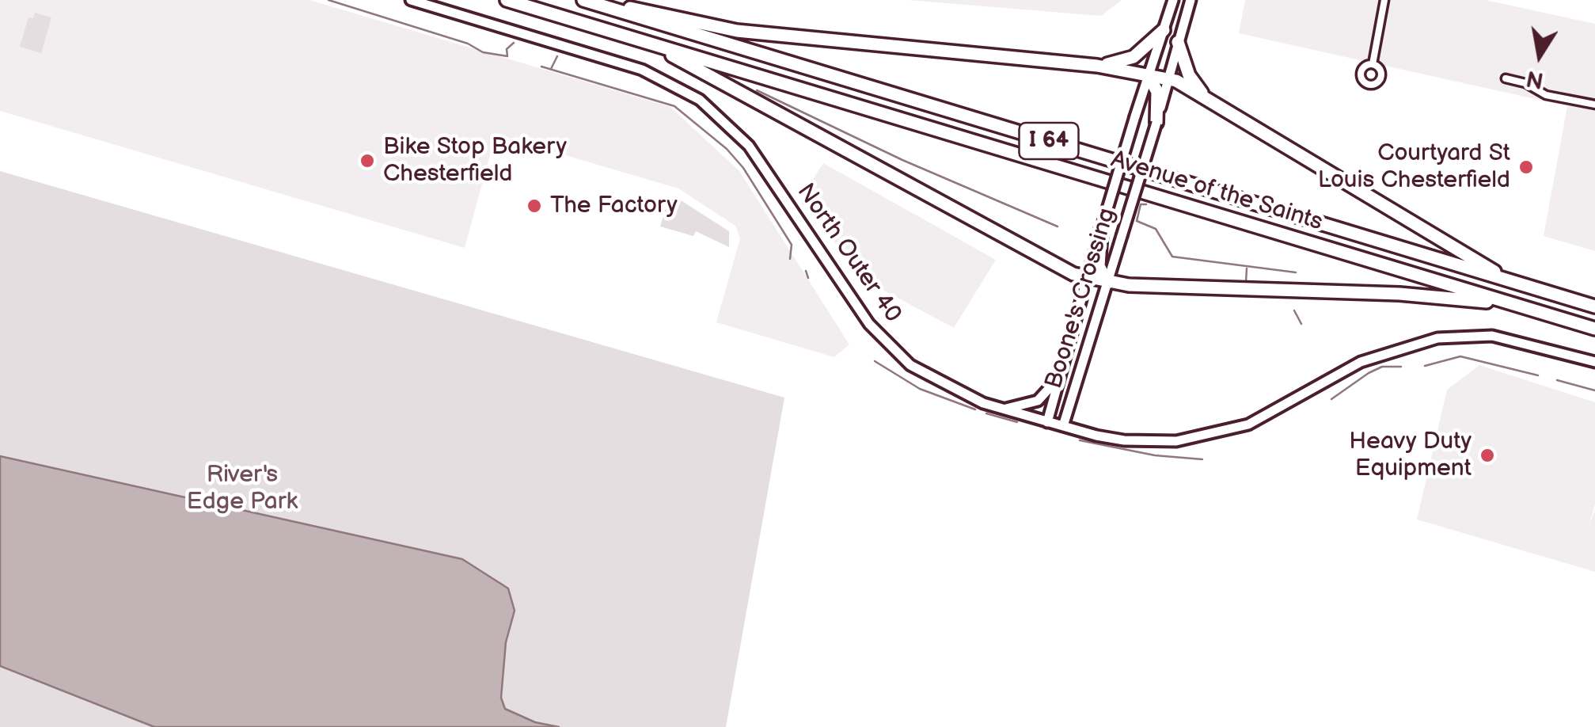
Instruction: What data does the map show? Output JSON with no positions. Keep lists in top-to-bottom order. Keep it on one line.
{"streets":{"highway":["I 64","Avenue of the Saints"],"street":["North Outer 40","Boone's Crossing"]},"crossings":[["North Outer 40","Boone's Crossing"]],"parks":["River's Edge Park"],"places":["Bike Stop Bakery Chesterfield","Courtyard St Louis Chesterfield","The Factory","Heavy Duty Equipment"],"north":"bottom"}
